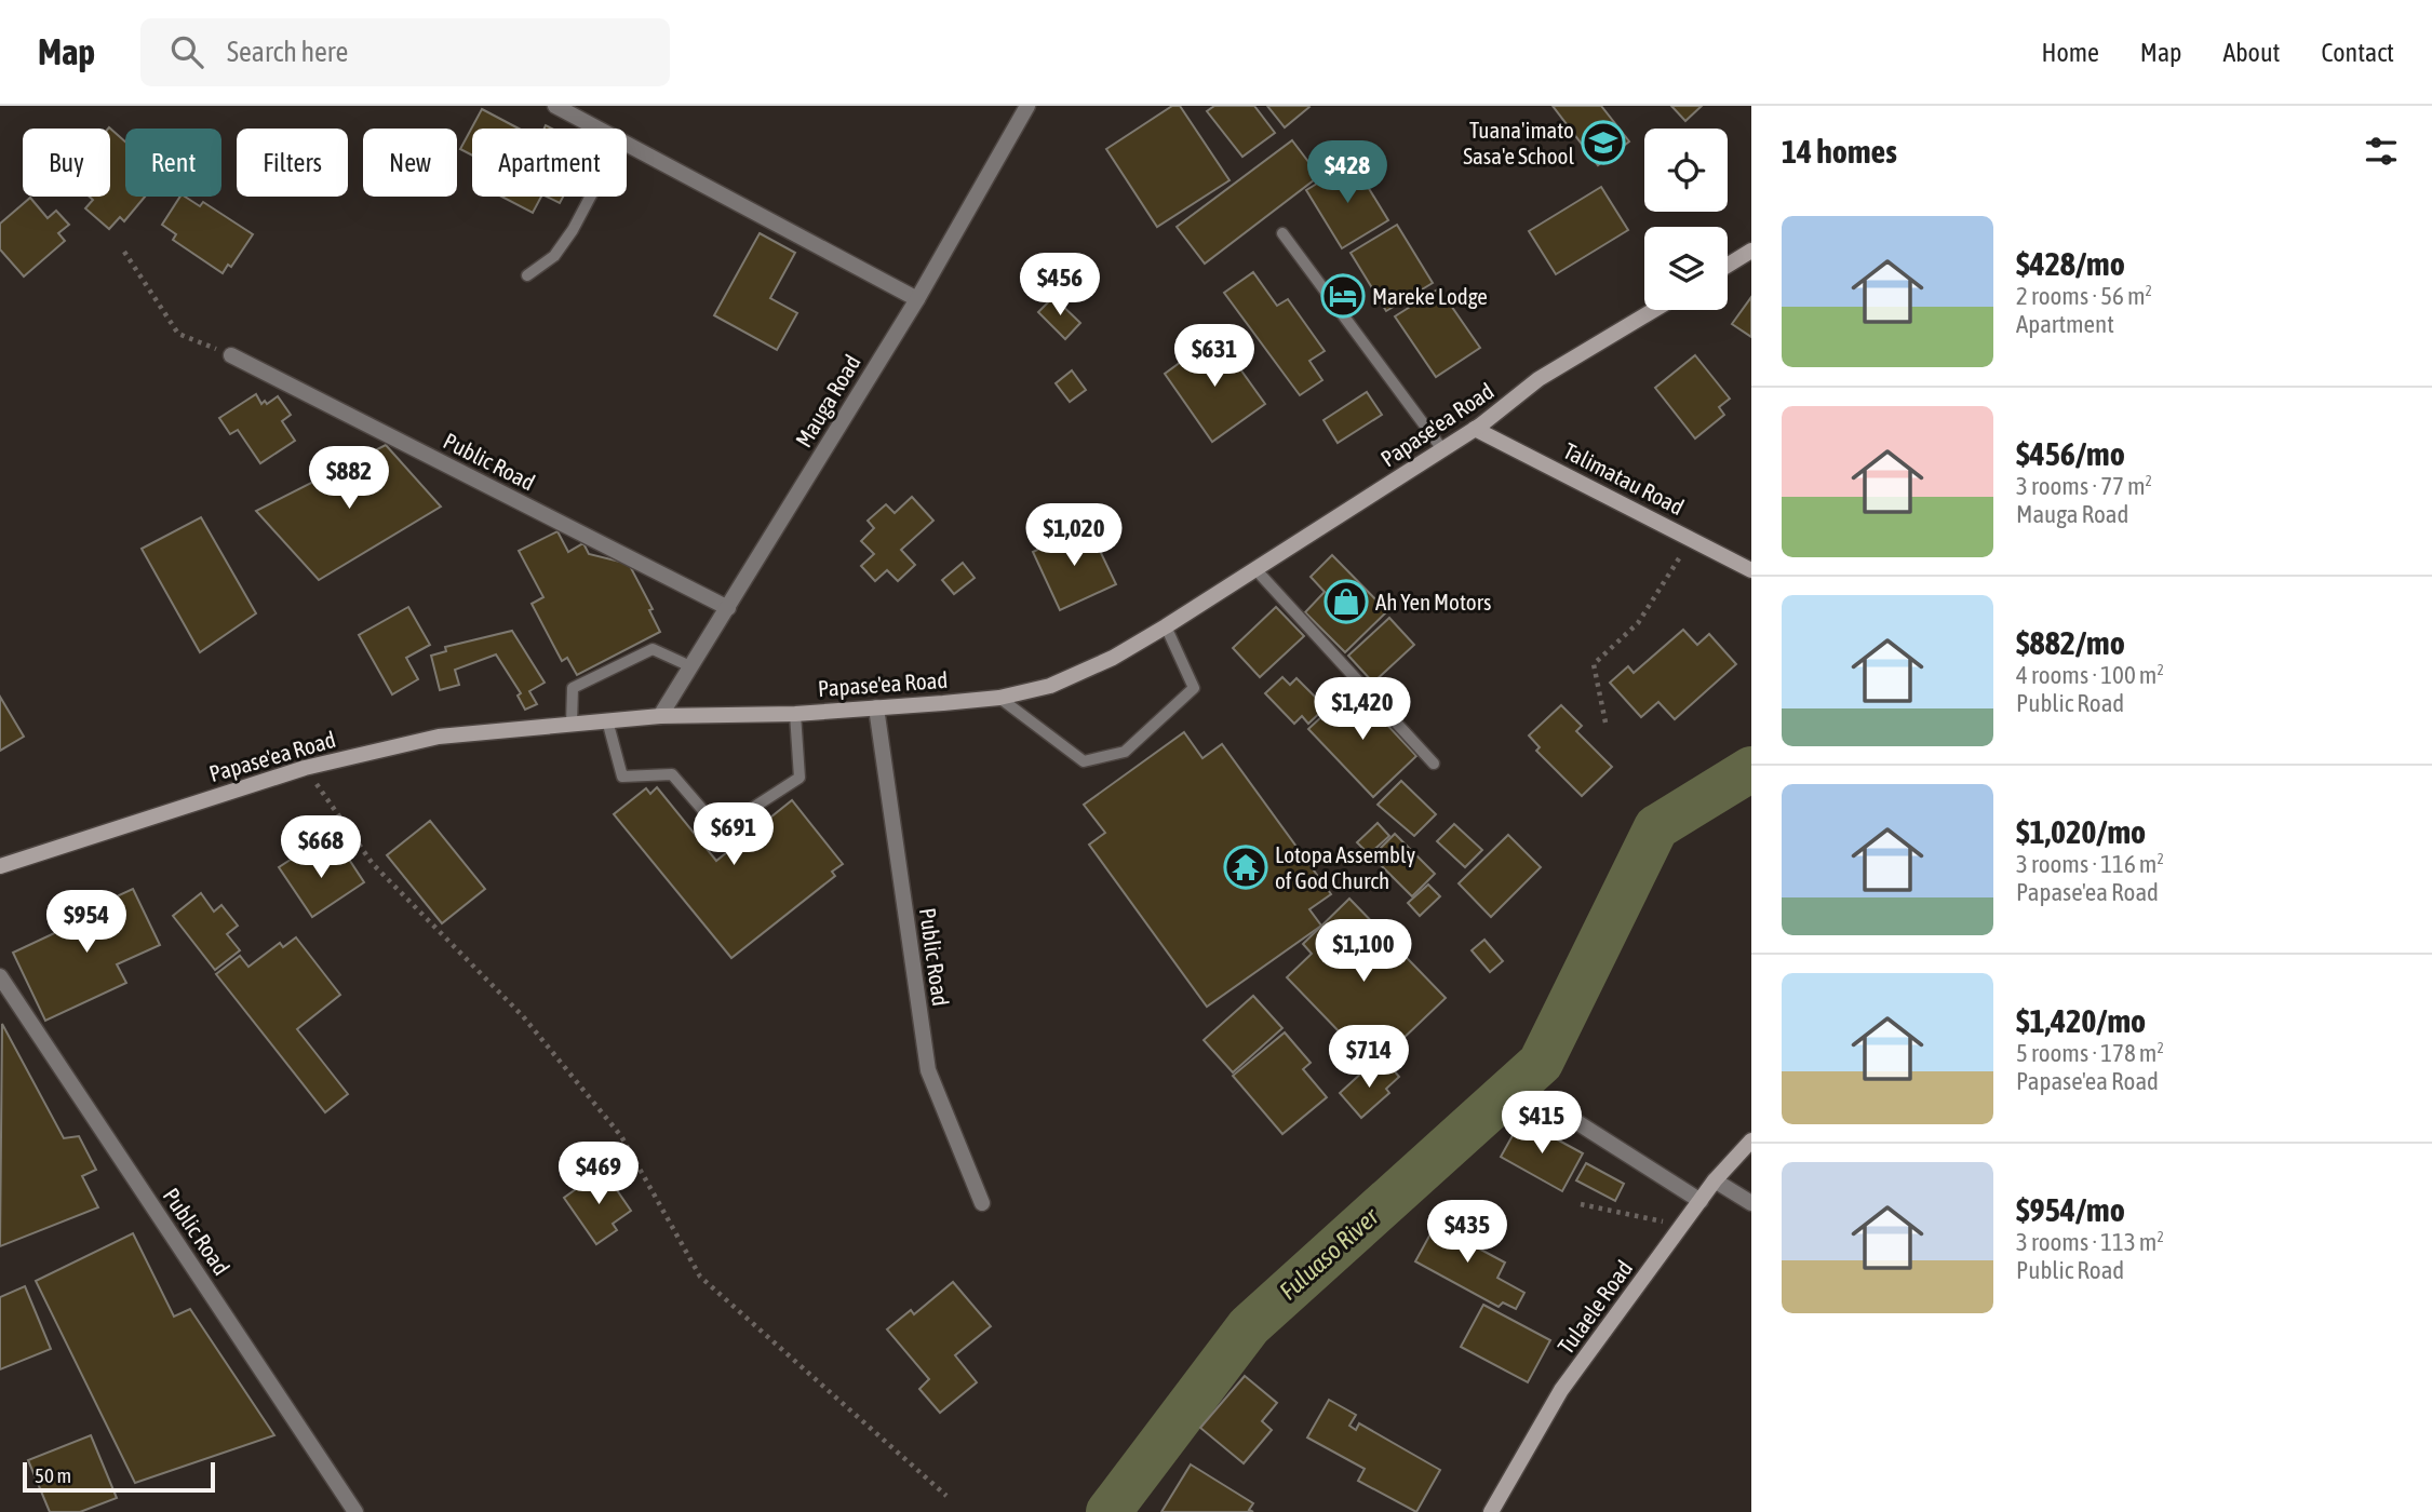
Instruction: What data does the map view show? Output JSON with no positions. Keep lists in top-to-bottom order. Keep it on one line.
{"streets":{"main road":["Papase'ea Road","Talimatau Road","Tulaele Road"],"street":["Mauga Road","Public Road"]},"crossings":[["Mauga Road","Papase'ea Road"],["Mauga Road","Public Road"],["Papase'ea Road","Public Road"],["Papase'ea Road","Talimatau Road"]],"water":["Fuluaso River"],"places":{"school or university":["Tuana'imato Sasa'e School"],"hotel":["Mareke Lodge"],"shop":["Ah Yen Motors"],"temple":["Lotopa Assembly of God Church"]},"scale_bar":"50 m","page":{"header":"Map","search":"Search here","nav":["Home","Map","About","Contact"],"heading":"14 homes","chip":["Buy","Rent","Filters","New","Apartment"],"price":["$428","$456","$631","$882","$1,020","$1,420","$691","$668","$954","$1,100","$714","$415","$469","$435"],"list":[{"name":"$428/mo","note":"2 rooms · 56 m² · Apartment"},{"name":"$456/mo","note":"3 rooms · 77 m² · Mauga Road"},{"name":"$882/mo","note":"4 rooms · 100 m² · Public Road"},{"name":"$1,020/mo","note":"3 rooms · 116 m² · Papase'ea Road"},{"name":"$1,420/mo","note":"5 rooms · 178 m² · Papase'ea Road"},{"name":"$954/mo","note":"3 rooms · 113 m² · Public Road"}],"scale":"50 m"}}
